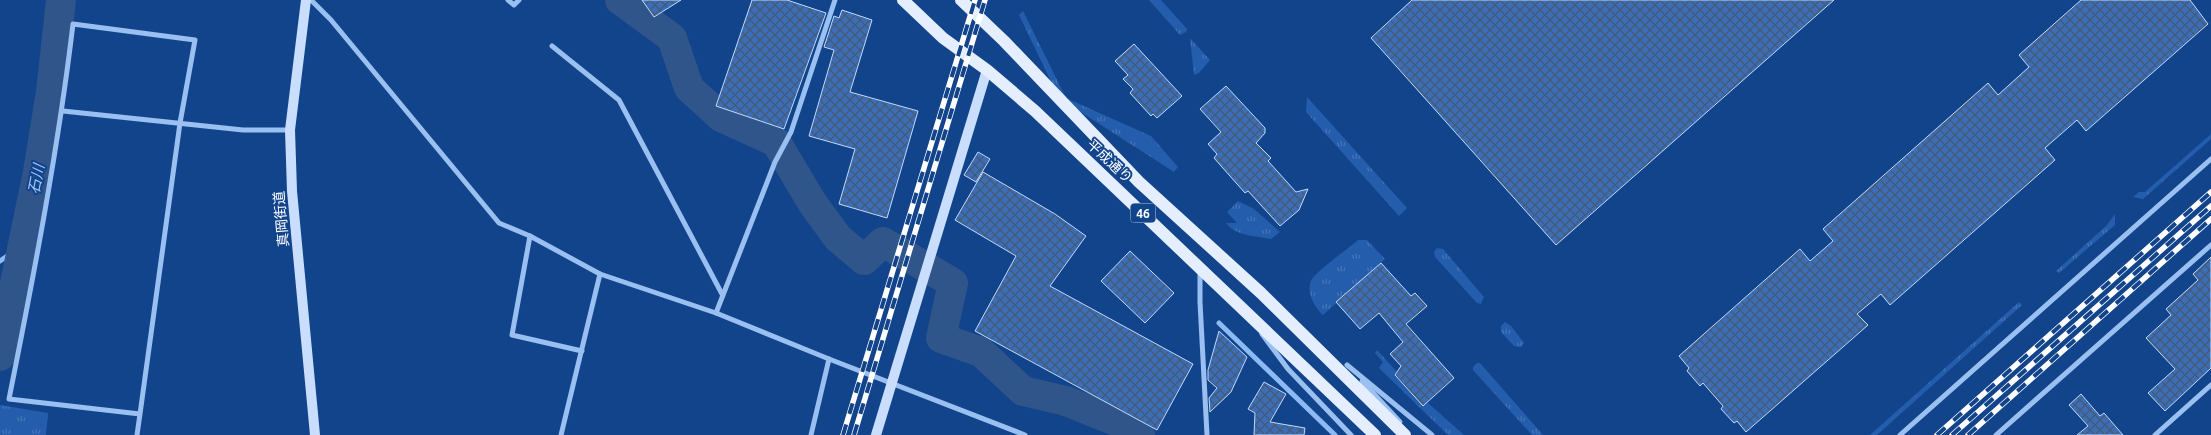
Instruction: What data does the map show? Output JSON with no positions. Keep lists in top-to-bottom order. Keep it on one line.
{"streets":{"main road":["平成通り","46"],"street":["真岡街道"]},"water":["石川"]}
